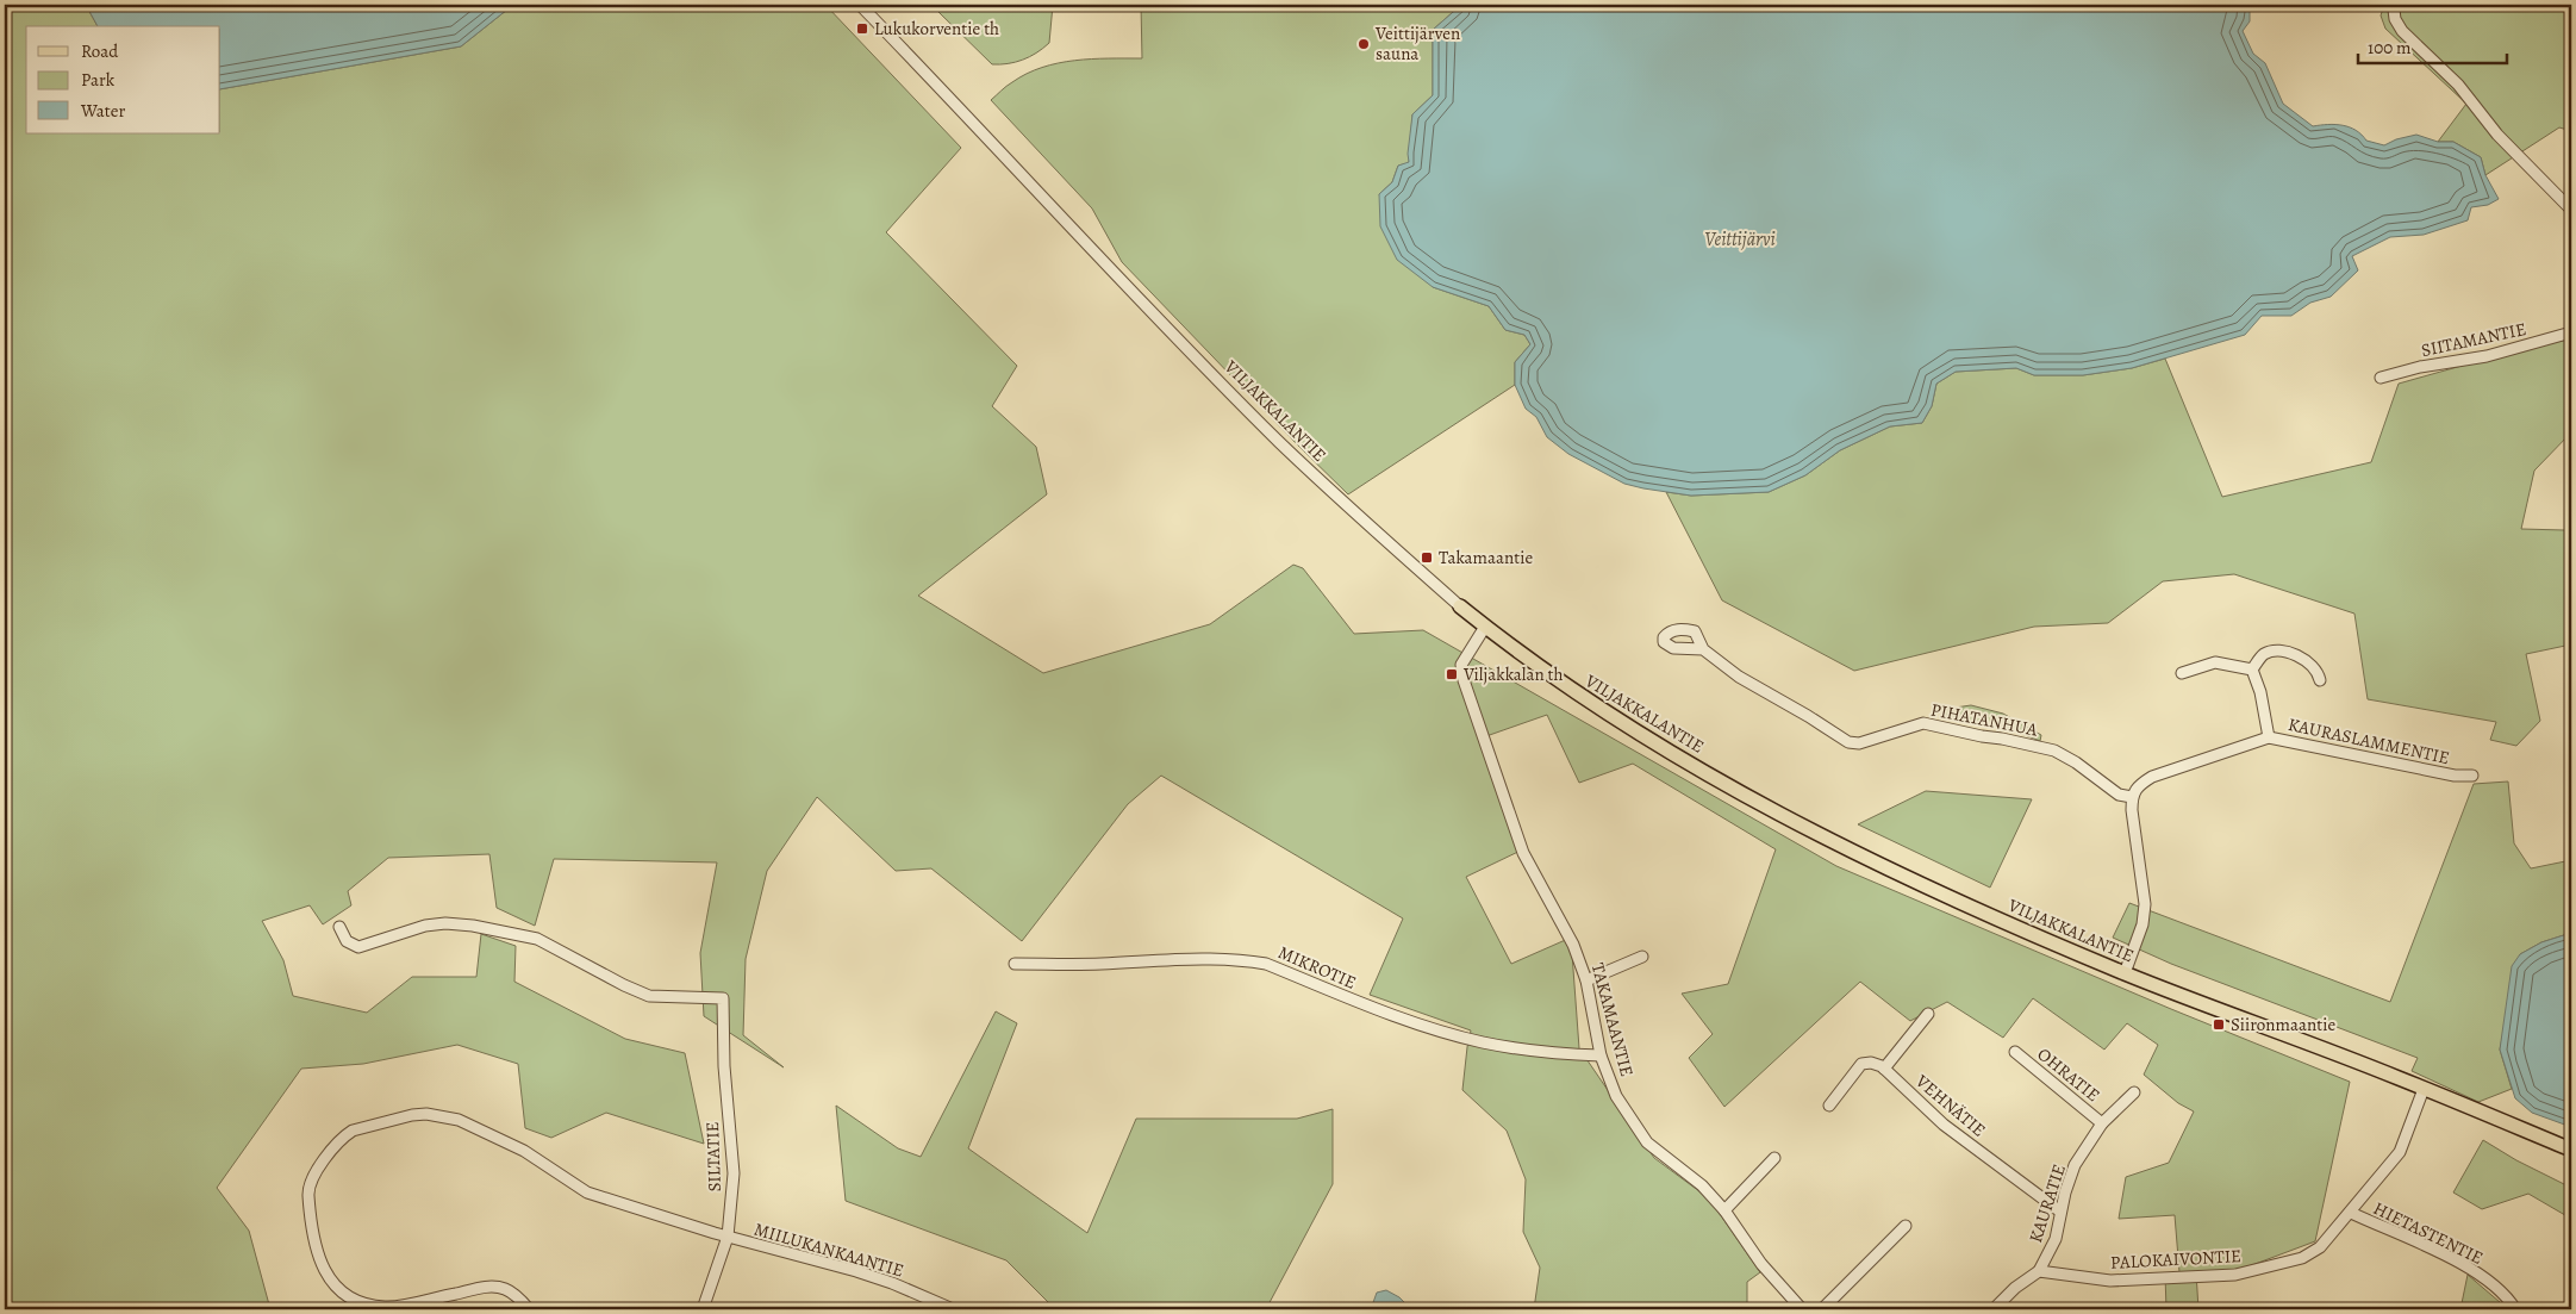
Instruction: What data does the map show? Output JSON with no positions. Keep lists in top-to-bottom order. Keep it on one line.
{"streets":{"main road":["VILJAKKALANTIE"],"street":["SIITAMANTIE","PIHATANHUA","KAURASLAMMENTIE","MIKROTIE","TAKAMAANTIE","OHRATIE","VEHNÄTIE","SILTATIE","KAURATIE","HIETASTENTIE","MIILUKANKAANTIE","PALOKAIVONTIE"]},"crossings":[["VILJAKKALANTIE","TAKAMAANTIE"],["VILJAKKALANTIE","PALOKAIVONTIE"],["PIHATANHUA","KAURASLAMMENTIE"],["MIKROTIE","TAKAMAANTIE"],["OHRATIE","KAURATIE"],["VEHNÄTIE","KAURATIE"],["SILTATIE","MIILUKANKAANTIE"],["KAURATIE","PALOKAIVONTIE"],["HIETASTENTIE","PALOKAIVONTIE"]],"water":["Veittijärvi"],"places":{"transit":["Lukukorventie th","Takamaantie","Viljakkalan th","Siironmaantie"],"other":["Veittijärven sauna"]},"legend":["Road","Park","Water"],"scale_bar":"100 m"}
